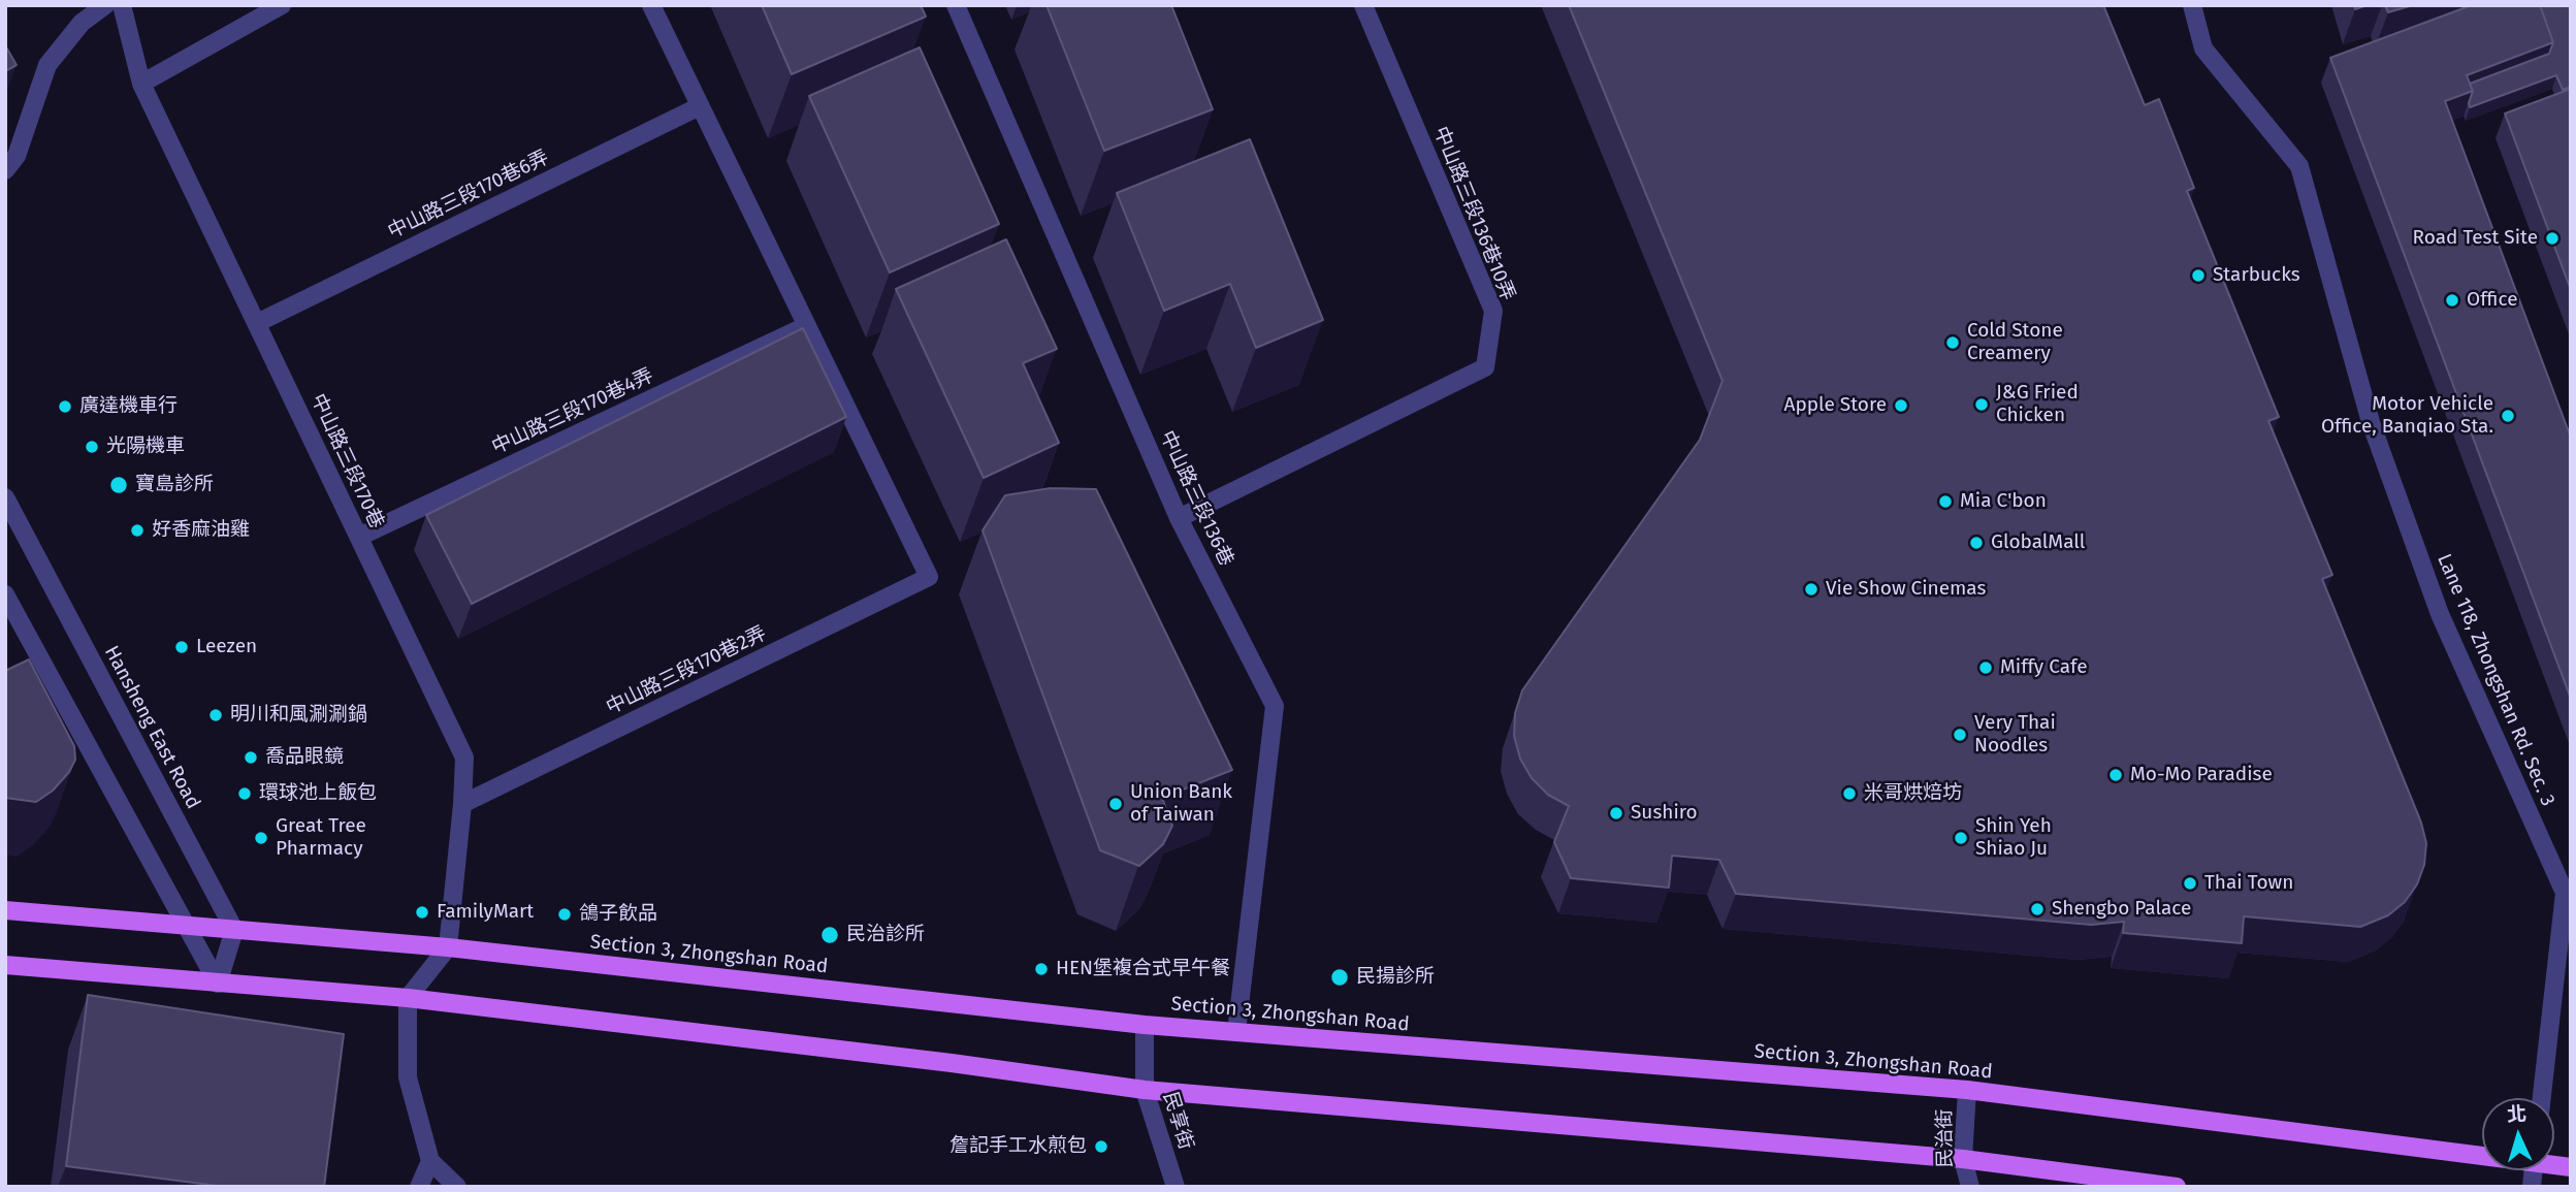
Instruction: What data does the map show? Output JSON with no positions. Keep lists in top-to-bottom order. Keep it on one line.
{"streets":{"main road":["Section 3, Zhongshan Road"],"street":["中山路三段170巷6弄","中山路三段136巷10弄","中山路三段170巷4弄","中山路三段170巷","中山路三段136巷","中山路三段170巷2弄","Lane 118, Zhongshan Rd. Sec. 3","Hansheng East Road","民享街","民治街"]},"crossings":[["中山路三段170巷6弄","中山路三段170巷"],["中山路三段136巷10弄","中山路三段136巷"],["中山路三段170巷4弄","中山路三段170巷"],["中山路三段170巷4弄","中山路三段170巷2弄"],["中山路三段170巷","中山路三段170巷2弄"],["中山路三段170巷","Section 3, Zhongshan Road"],["中山路三段136巷","Section 3, Zhongshan Road"],["Hansheng East Road","Section 3, Zhongshan Road"],["Section 3, Zhongshan Road","民享街"],["Section 3, Zhongshan Road","民治街"]],"places":["Road Test Site","Starbucks","Office","Cold Stone Creamery","J&G Fried Chicken","Apple Store","廣達機車行","Motor Vehicle Office, Banqiao Sta.","光陽機車","寶島診所","Mia C'bon","好香麻油雞","GlobalMall","Vie Show Cinemas","Leezen","Miffy Cafe","明川和風涮涮鍋","Very Thai Noodles","喬品眼鏡","Mo-Mo Paradise","環球池上飯包","米哥烘焙坊","Union Bank of Taiwan","Sushiro","Great Tree Pharmacy","Shin Yeh Shiao Ju","Thai Town","Shengbo Palace","FamilyMart","鴿子飲品","民治診所","HEN堡複合式早午餐","民揚診所","詹記手工水煎包"],"north":"top"}
